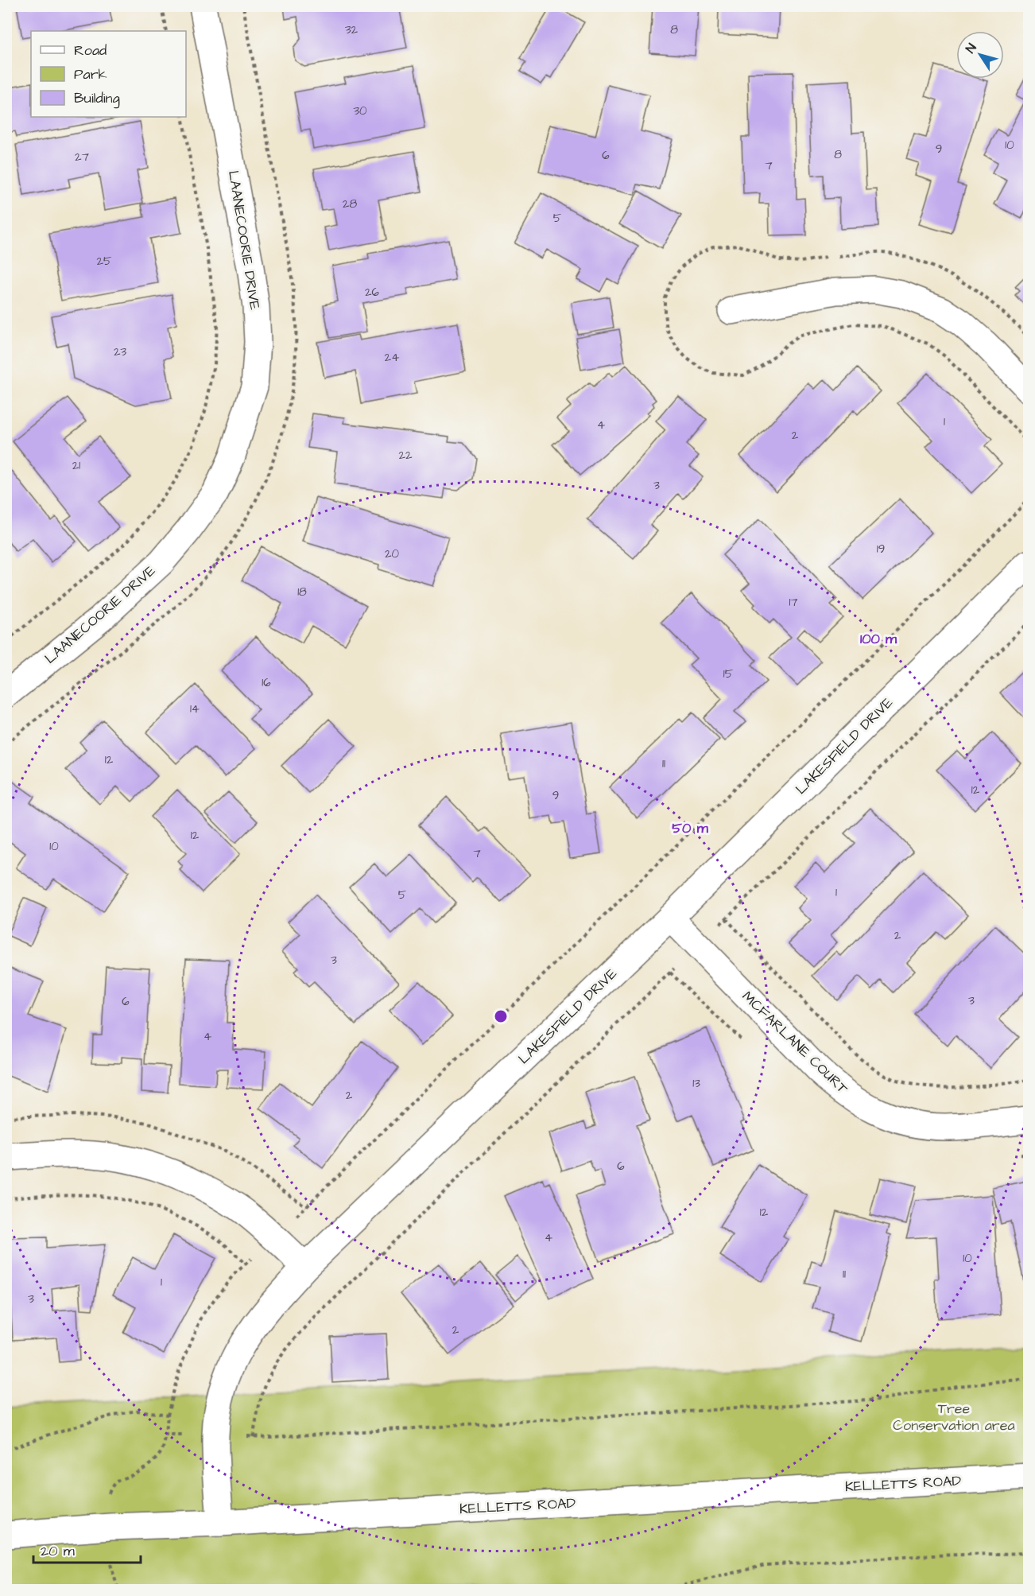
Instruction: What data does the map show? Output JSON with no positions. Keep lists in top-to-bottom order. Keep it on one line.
{"streets":{"street":["LAANECOORIE DRIVE","LAKESFIELD DRIVE","MCFARLANE COURT","KELLETTS ROAD"]},"crossings":[["LAKESFIELD DRIVE","MCFARLANE COURT"],["LAKESFIELD DRIVE","KELLETTS ROAD"]],"parks":["Tree Conservation area"],"house_numbers":["32","8","30","10","9","8","6","27","7","28","5","25","26","23","24","1","4","2","22","21","3","19","20","18","17","15","16","14","12","11","12","9","12","10","7","1","5","2","3","3","6","4","13","2","6","12","4","10","11","1","3","2"],"legend":["Road","Park","Building"],"scale_bar":"20 m","north":"top left","rings":["100 m","50 m"]}
